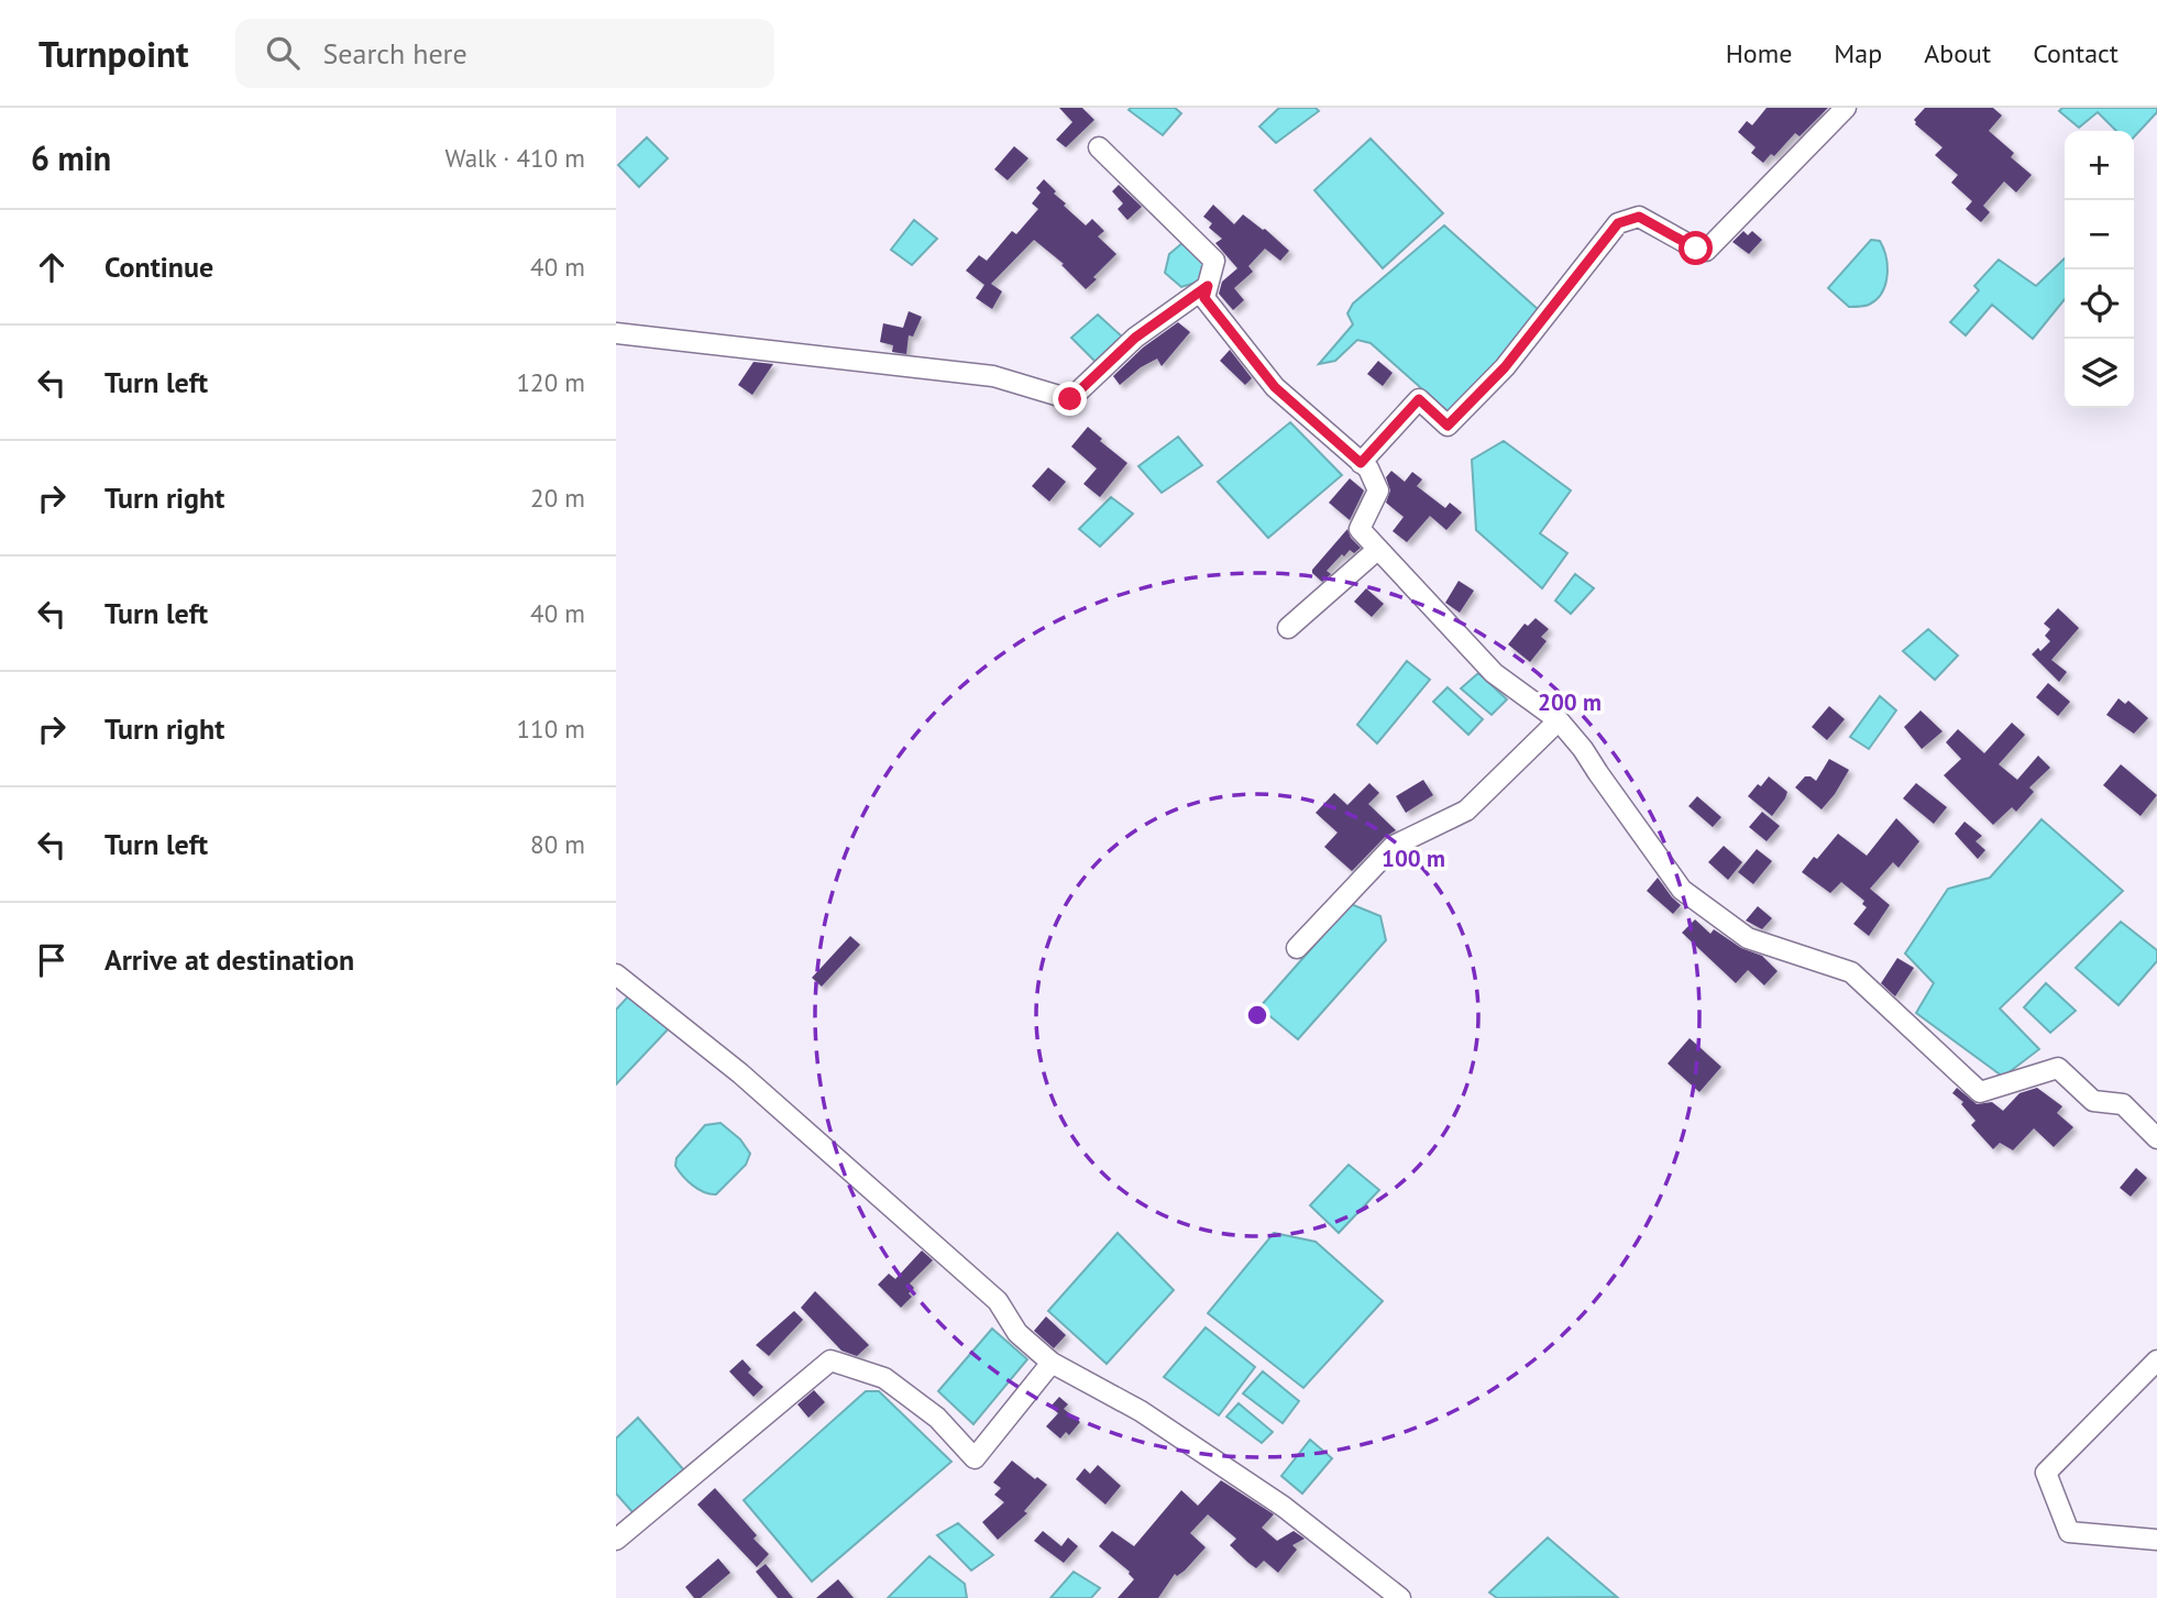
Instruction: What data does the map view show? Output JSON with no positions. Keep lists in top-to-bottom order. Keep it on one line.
{"page":{"header":"Turnpoint","search":"Search here","nav":["Home","Map","About","Contact"],"heading":["6 min","Walk · 410 m"],"map_buttons":["+","−"],"list":[["Continue","40 m"],["Turn left","120 m"],["Turn right","20 m"],["Turn left","40 m"],["Turn right","110 m"],["Turn left","80 m"],"Arrive at destination"]},"rings":["200 m","100 m"]}
